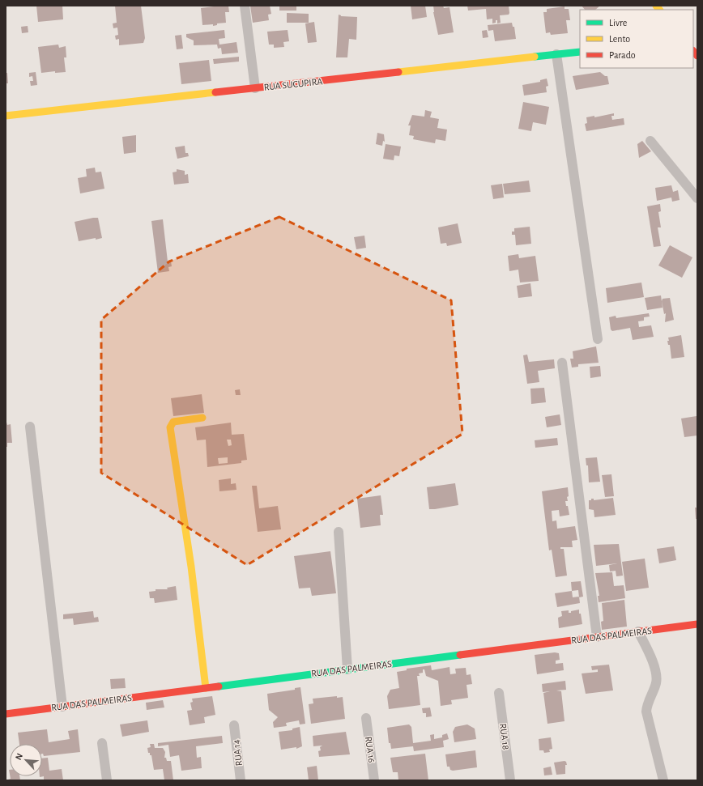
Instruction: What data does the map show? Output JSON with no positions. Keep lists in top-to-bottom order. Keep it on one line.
{"streets":{"street":["RUA SUCUPIRA","RUA DAS PALMEIRAS","RUA 18","RUA 16","RUA 14"]},"legend":["Livre","Lento","Parado"],"north":"top left"}
